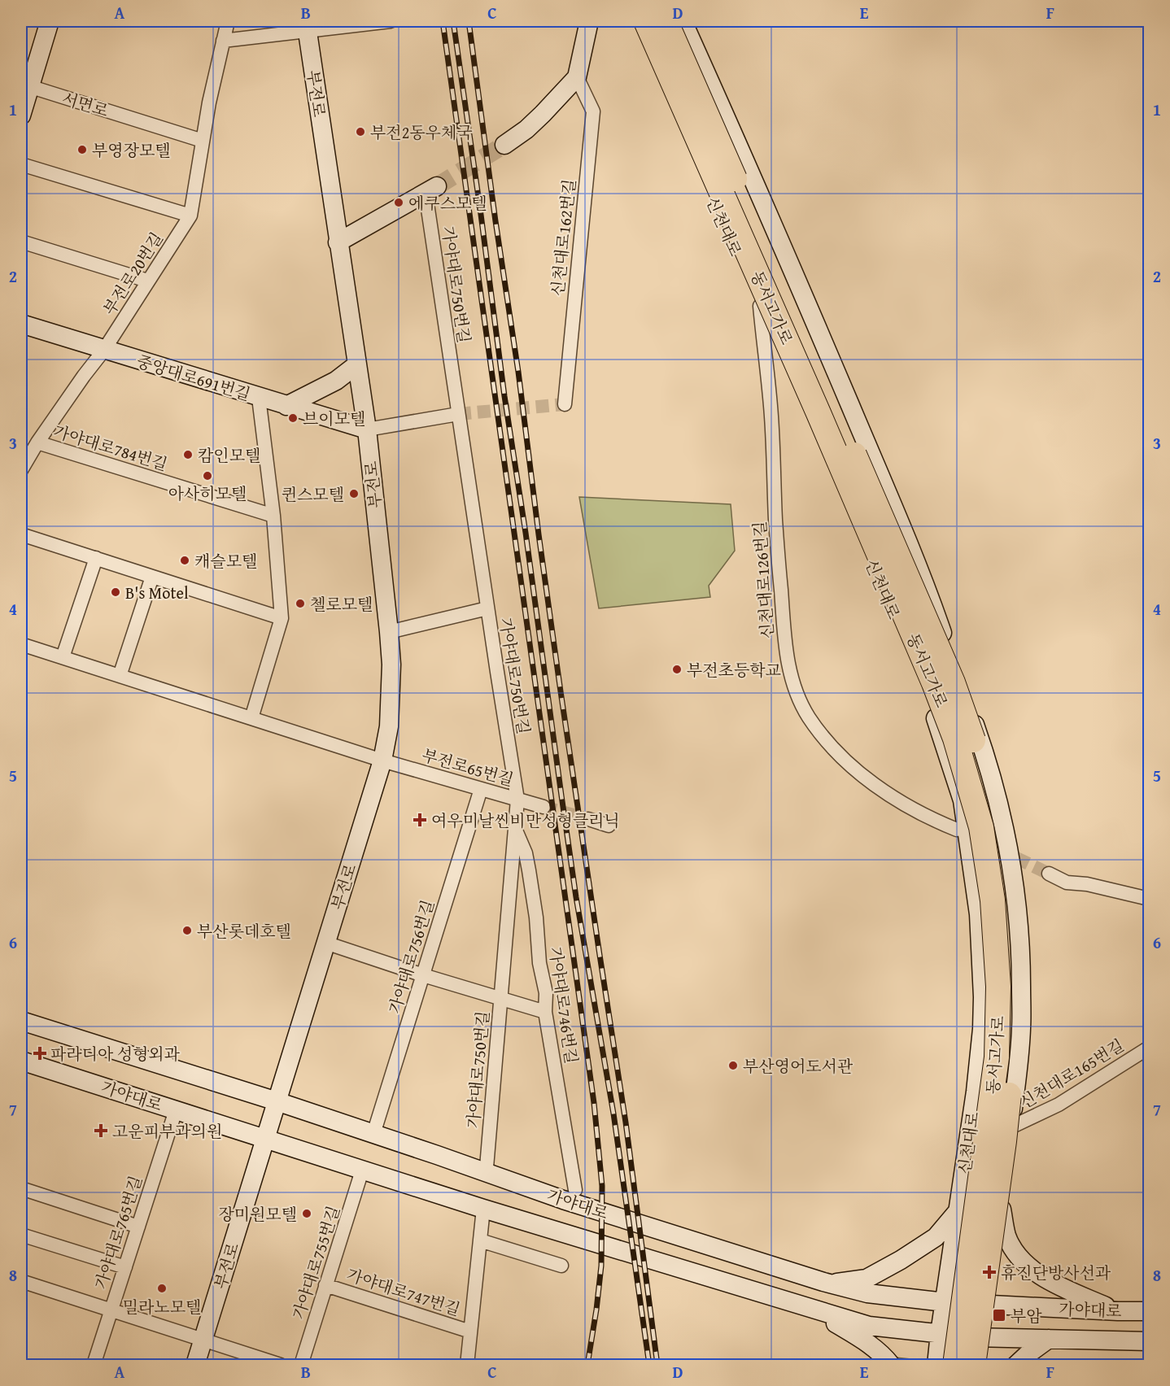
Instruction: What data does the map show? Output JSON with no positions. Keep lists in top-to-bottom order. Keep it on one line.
{"streets":{"highway":["동서고가로"],"main road":["부전로","신천대로","중앙대로691번길","가야대로"],"street":["서면로","신천대로162번길","부전로20번길","가야대로750번길","가야대로784번길","신천대로126번길","부전로65번길","가야대로756번길","가야대로746번길","신천대로165번길","가야대로765번길","가야대로755번길","가야대로747번길"]},"crossings":[["부전로","중앙대로691번길"],["부전로","부전로65번길"],["부전로","가야대로"],["서면로","부전로20번길"],["신천대로","신천대로126번길"],["신천대로","가야대로"],["부전로20번길","중앙대로691번길"],["부전로20번길","가야대로784번길"],["가야대로750번길","부전로65번길"],["가야대로750번길","가야대로746번길"],["중앙대로691번길","가야대로784번길"],["부전로65번길","가야대로756번길"],["가야대로756번길","가야대로"],["가야대로","가야대로765번길"],["가야대로","가야대로755번길"],["가야대로","가야대로747번길"],["가야대로755번길","가야대로747번길"]],"places":{"other":["부전2동우체국","부영장모텔","에쿠스모텔","브이모텔","캄인모텔","아사히모텔","퀸스모텔","캐슬모텔","B's Motel","첼로모텔","부전초등학교","부산롯데호텔","부산영어도서관","장미원모텔","밀라노모텔"],"health":["여우미날씬비만성형클리닉","파라디아 성형외과","고운피부과의원","휴진단방사선과"],"transit":["부암"]},"grid":{"columns":["A","B","C","D","E","F"],"rows":["1","2","3","4","5","6","7","8"]}}
